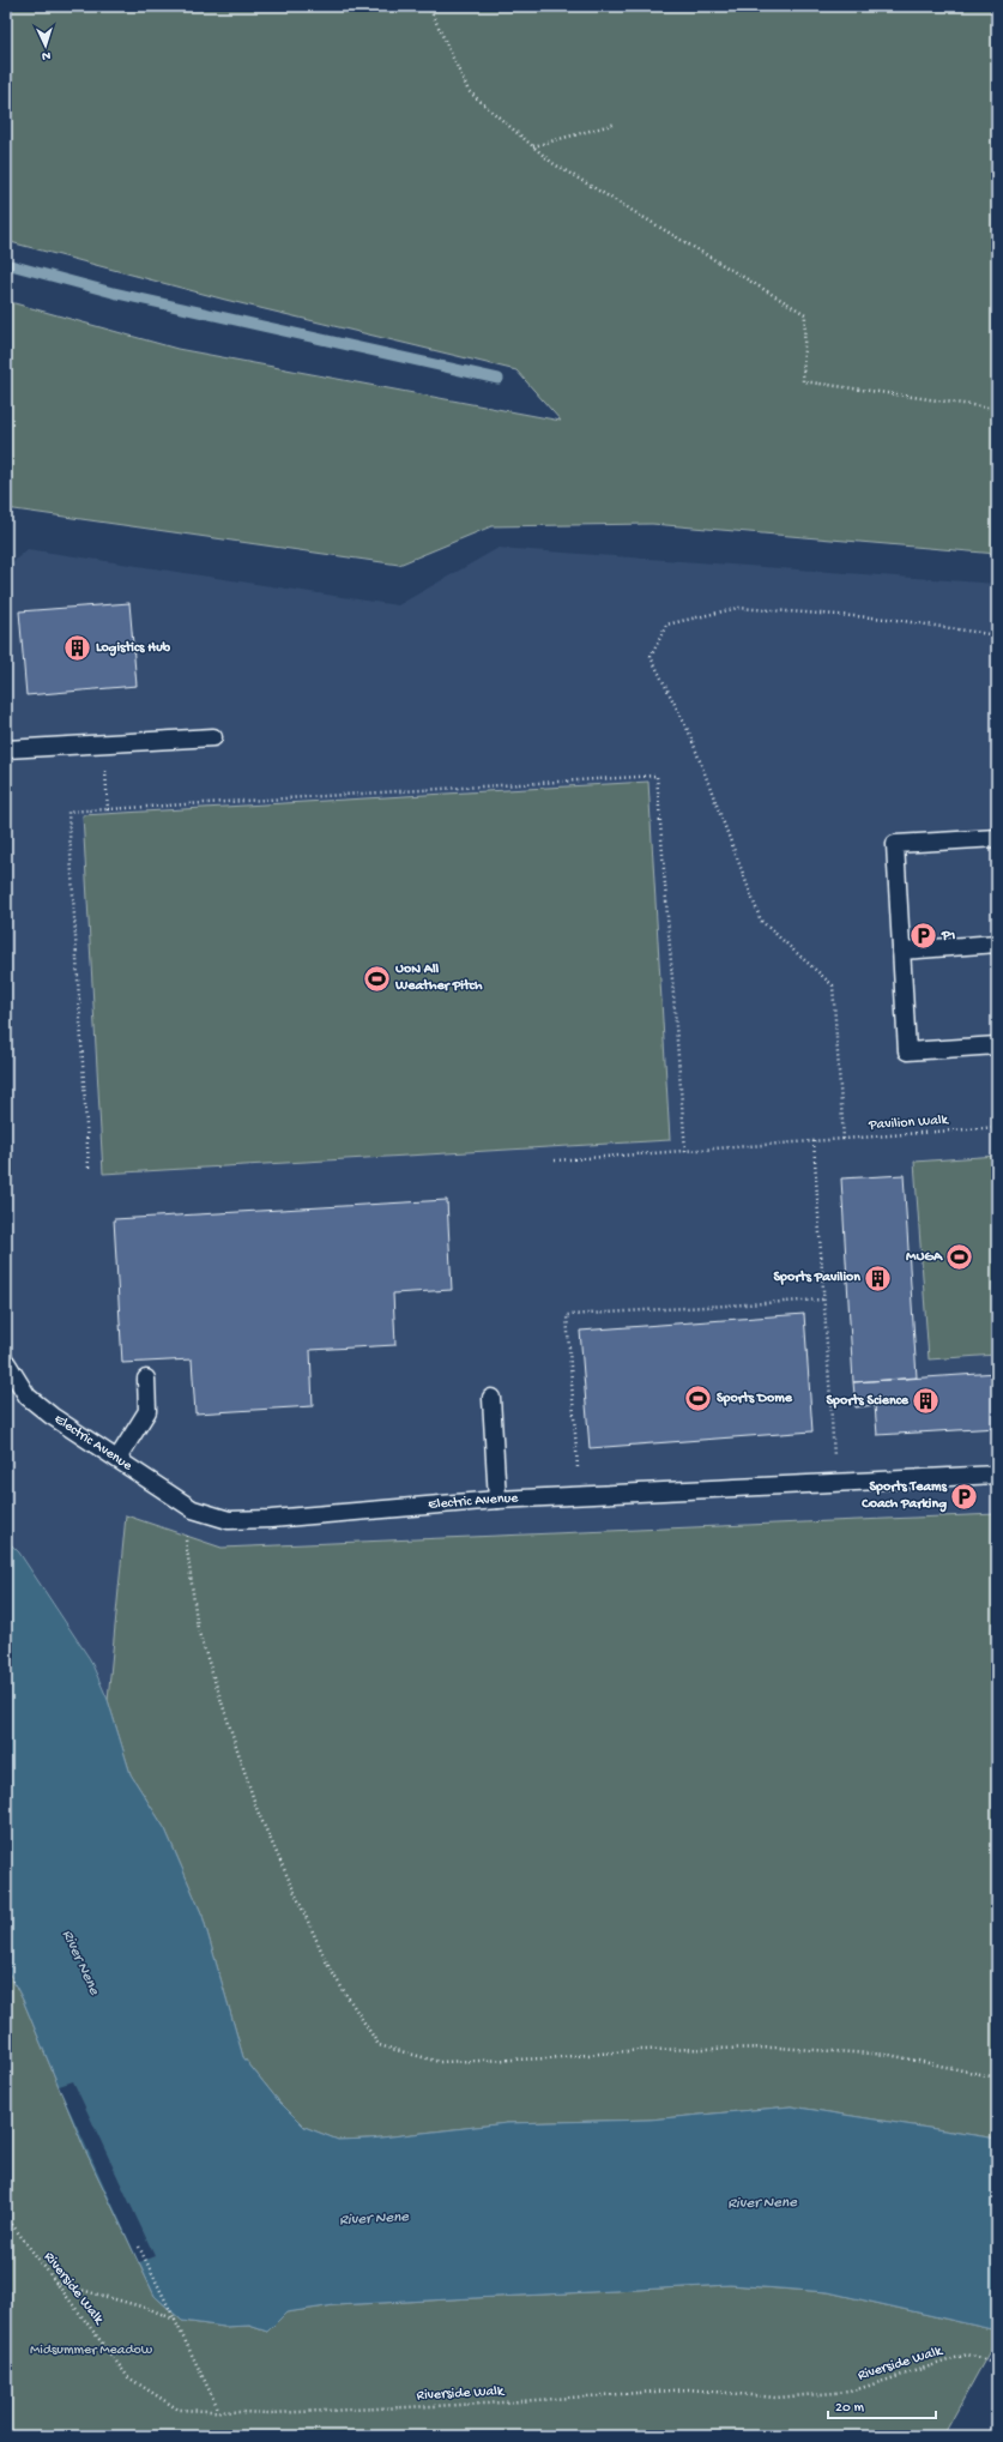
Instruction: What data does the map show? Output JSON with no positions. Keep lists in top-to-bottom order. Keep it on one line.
{"streets":{"lane":["Electric Avenue"],"path":["Pavilion Walk","Riverside Walk"]},"water":["River Nene"],"parks":["Midsummer Meadow"],"places":{"building":["Logistics Hub","Sports Pavilion","Sports Science"],"parking":["P1","Sports Teams Coach Parking"],"sports":["UoN All Weather Pitch","MUGA","Sports Dome"]},"scale_bar":"20 m","north":"bottom"}
